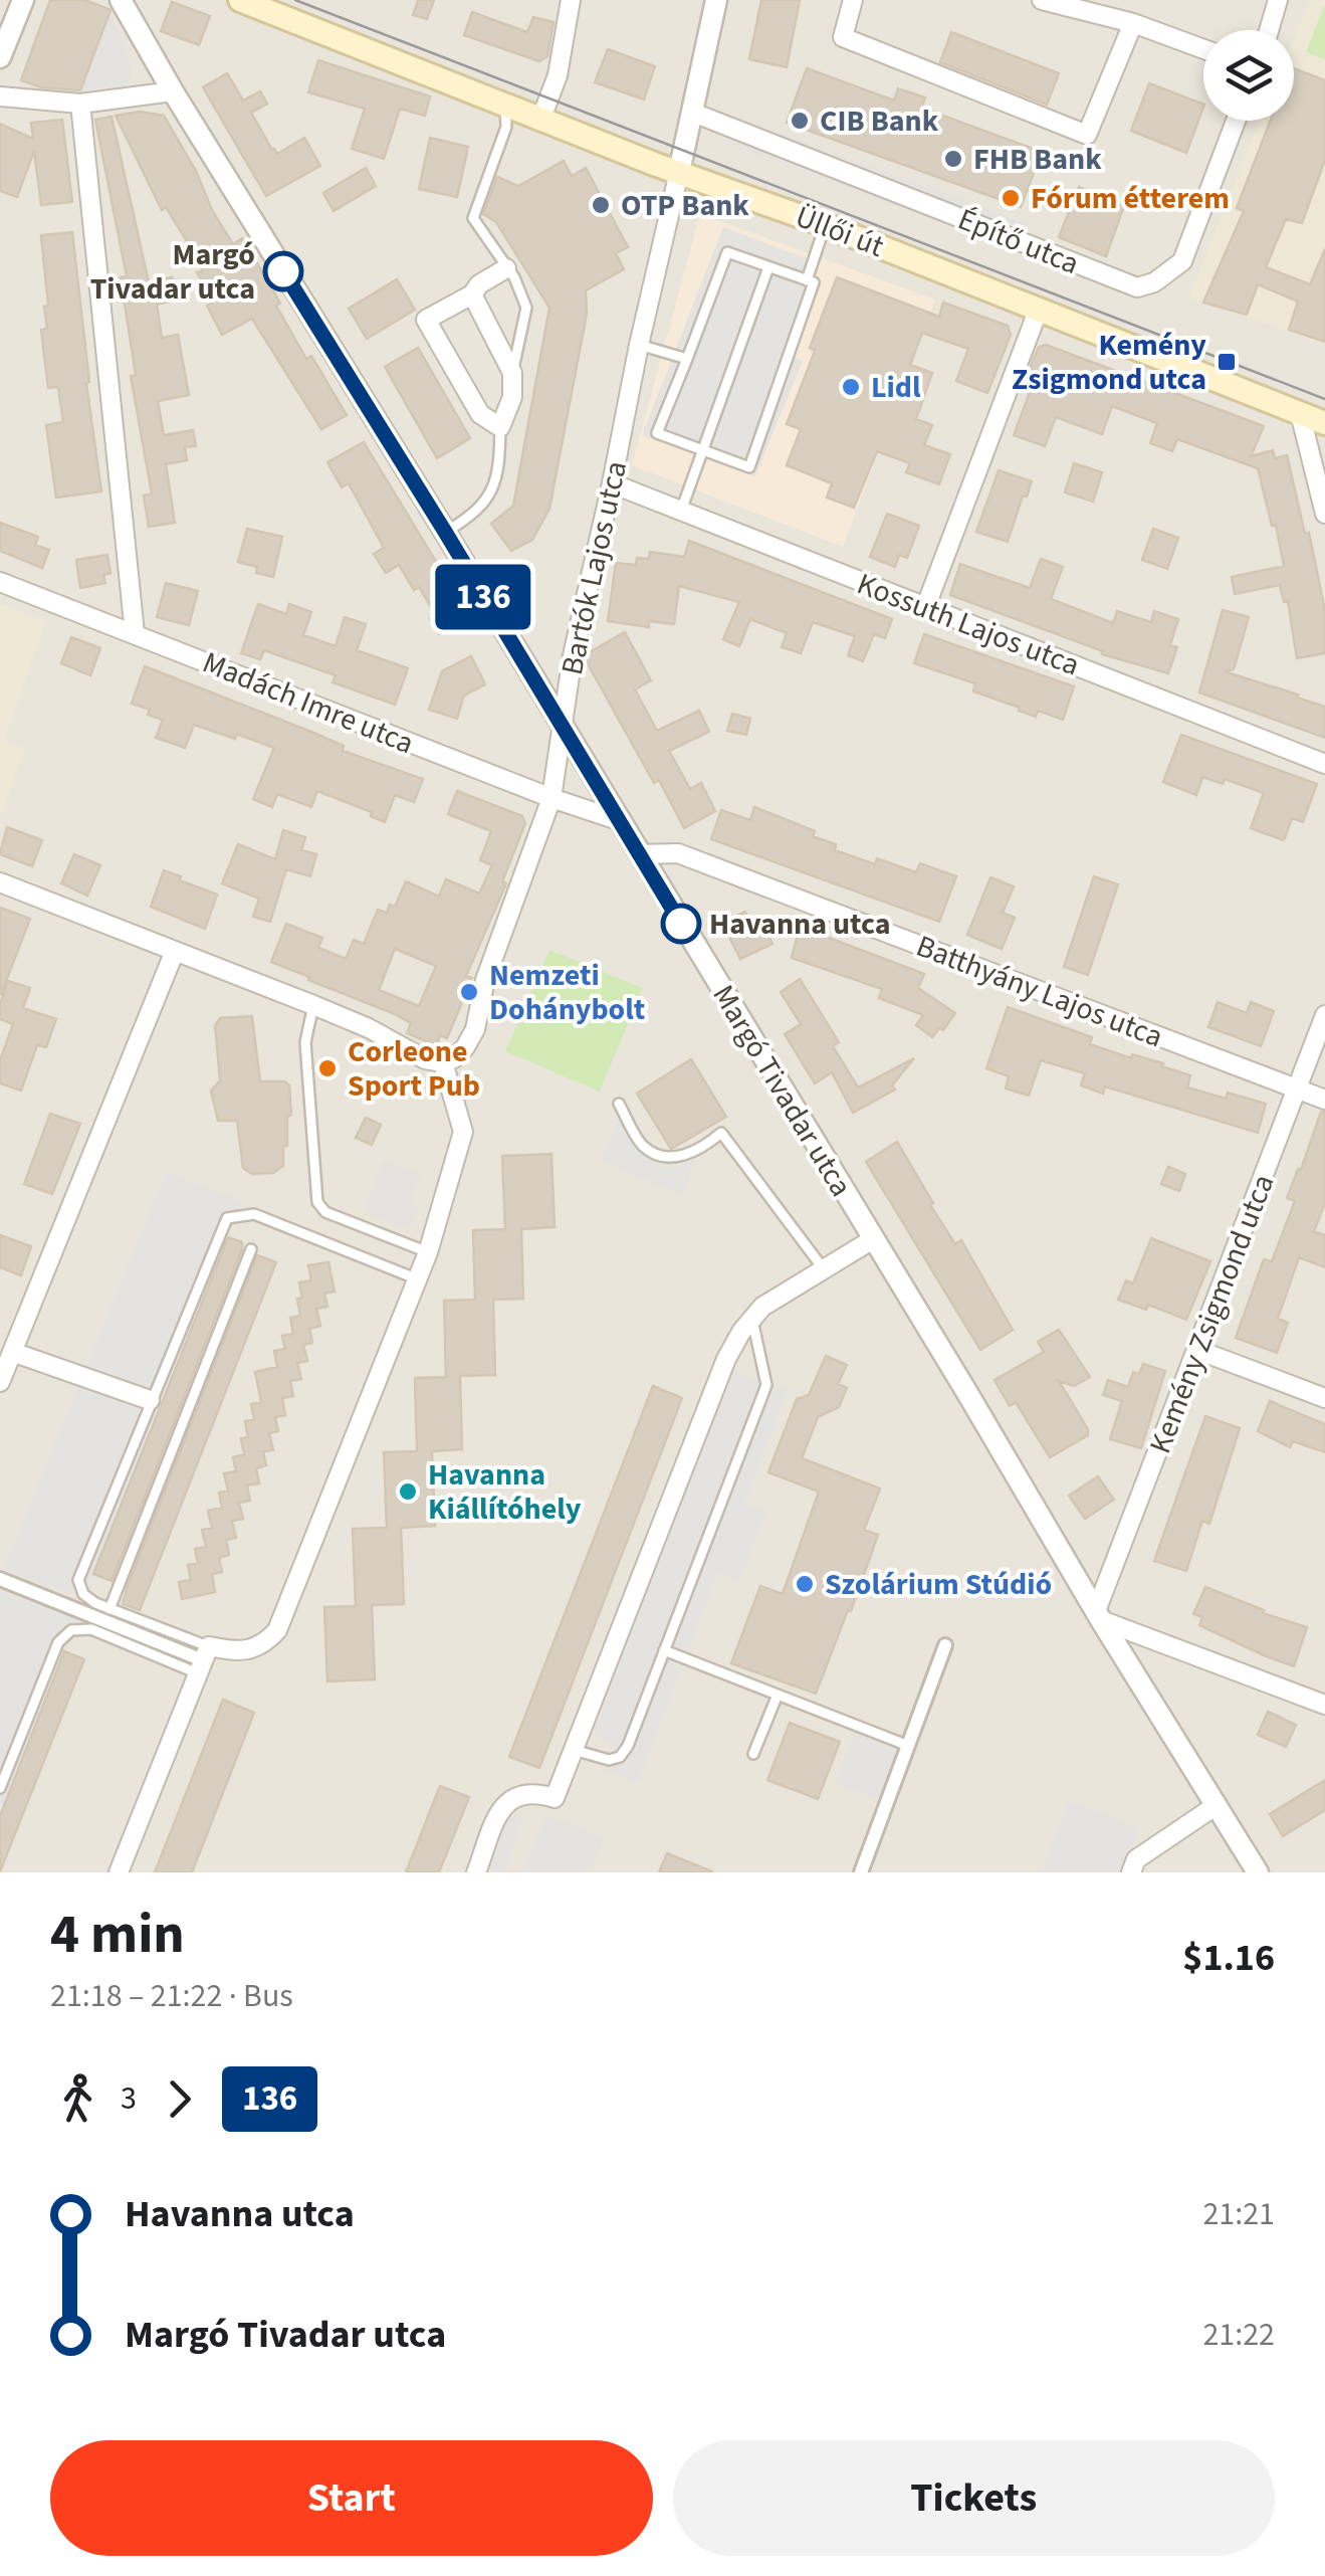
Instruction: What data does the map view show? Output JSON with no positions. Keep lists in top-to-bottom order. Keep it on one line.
{"streets":{"main road":["Üllői út"],"street":["Építő utca","Bartók Lajos utca","Kossuth Lajos utca","Madách Imre utca","Batthyány Lajos utca","Margó Tivadar utca","Kemény Zsigmond utca"]},"crossings":[["Üllői út","Bartók Lajos utca"],["Bartók Lajos utca","Kossuth Lajos utca"],["Bartók Lajos utca","Madách Imre utca"],["Bartók Lajos utca","Margó Tivadar utca"],["Madách Imre utca","Margó Tivadar utca"],["Batthyány Lajos utca","Margó Tivadar utca"],["Batthyány Lajos utca","Kemény Zsigmond utca"],["Margó Tivadar utca","Kemény Zsigmond utca"]],"places":{"other":["CIB Bank","FHB Bank","Fórum étterem","OTP Bank","Margó Tivadar utca","Lidl","Havanna utca","Nemzeti Dohánybolt","Corleone Sport Pub","Havanna Kiállítóhely","Szolárium Stúdió"],"transit":["Kemény Zsigmond utca"]},"lines":["bus line 136"],"page":{"on_map":"136","heading":["4 min","21:18 – 21:22 · Bus","$1.16"],"legs":["3","136"],"list":[{"name":"Havanna utca","value":"21:21"},{"name":"Margó Tivadar utca","value":"21:22"}],"buttons":["Start","Tickets"]}}
